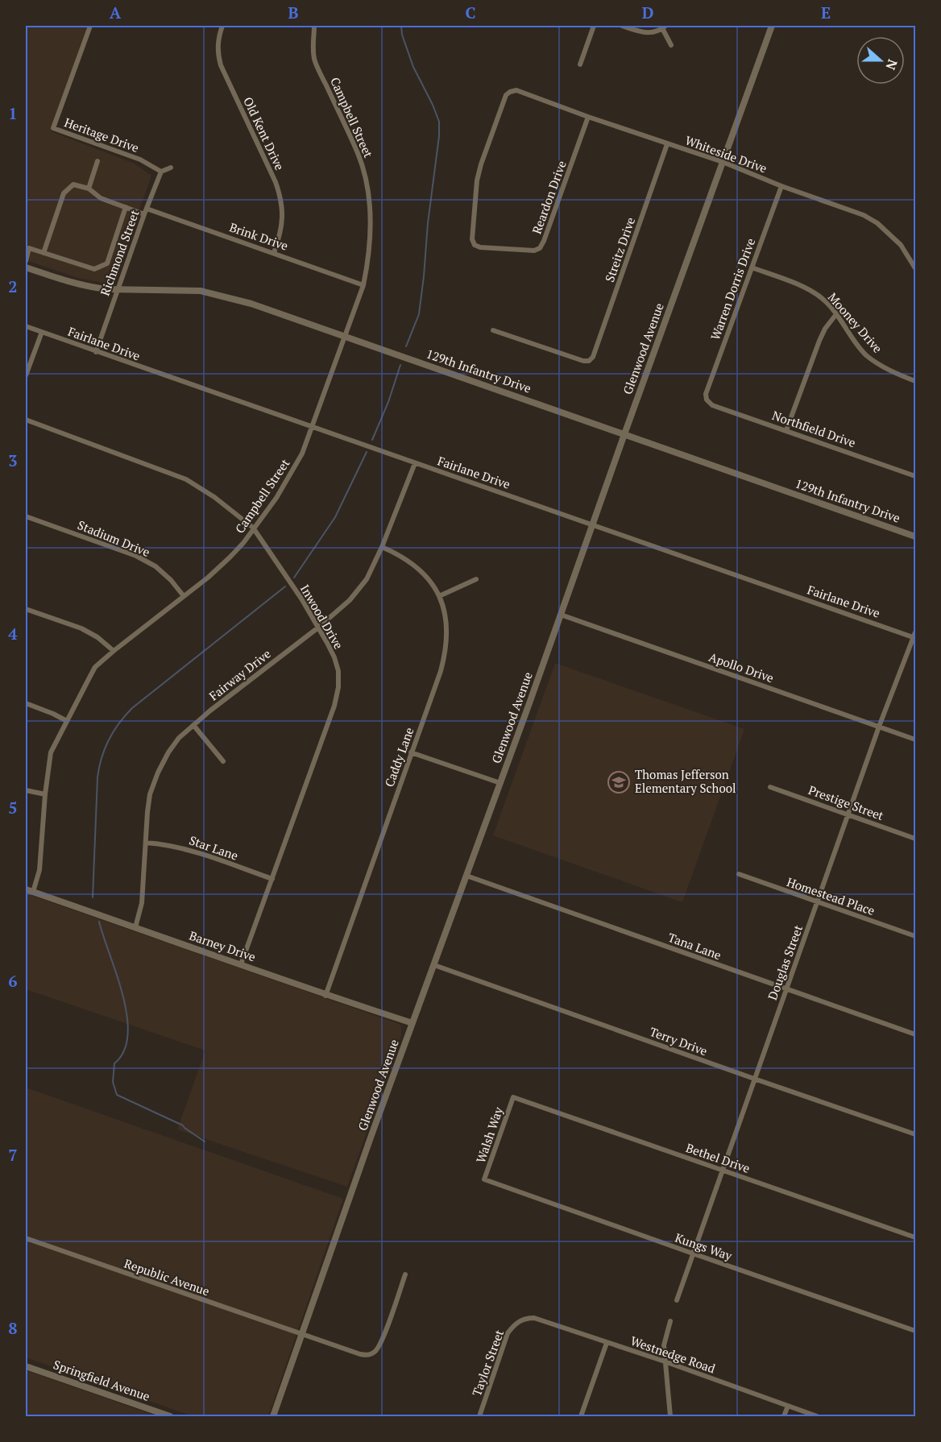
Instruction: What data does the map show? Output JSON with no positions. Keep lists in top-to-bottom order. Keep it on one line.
{"streets":{"street":["Campbell Street","Old Kent Drive","Heritage Drive","Whiteside Drive","Reardon Drive","Brink Drive","Streitz Drive","Richmond Street","Warren Dorris Drive","Mooney Drive","Fairlane Drive","Glenwood Avenue","129th Infantry Drive","Northfield Drive","Stadium Drive","Inwood Drive","Apollo Drive","Fairway Drive","Caddy Lane","Prestige Street","Star Lane","Homestead Place","Barney Drive","Tana Lane","Douglas Street","Terry Drive","Walsh Way","Bethel Drive","Kungs Way","Republic Avenue","Westnedge Road","Taylor Street","Springfield Avenue"]},"crossings":[["Campbell Street","Brink Drive"],["Campbell Street","Fairlane Drive"],["Campbell Street","129th Infantry Drive"],["Campbell Street","Stadium Drive"],["Campbell Street","Inwood Drive"],["Campbell Street","Barney Drive"],["Old Kent Drive","Brink Drive"],["Heritage Drive","Richmond Street"],["Whiteside Drive","Reardon Drive"],["Whiteside Drive","Streitz Drive"],["Whiteside Drive","Warren Dorris Drive"],["Whiteside Drive","Glenwood Avenue"],["Brink Drive","Richmond Street"],["Richmond Street","Fairlane Drive"],["Richmond Street","129th Infantry Drive"],["Warren Dorris Drive","Mooney Drive"],["Warren Dorris Drive","Northfield Drive"],["Fairlane Drive","Glenwood Avenue"],["Fairlane Drive","Fairway Drive"],["Fairlane Drive","Douglas Street"],["Glenwood Avenue","129th Infantry Drive"],["Glenwood Avenue","Apollo Drive"],["Glenwood Avenue","Barney Drive"],["Glenwood Avenue","Tana Lane"],["Glenwood Avenue","Terry Drive"],["Glenwood Avenue","Republic Avenue"],["Inwood Drive","Fairway Drive"],["Inwood Drive","Star Lane"],["Inwood Drive","Barney Drive"],["Apollo Drive","Douglas Street"],["Fairway Drive","Caddy Lane"],["Fairway Drive","Star Lane"],["Fairway Drive","Barney Drive"],["Caddy Lane","Barney Drive"],["Prestige Street","Douglas Street"],["Homestead Place","Douglas Street"],["Tana Lane","Douglas Street"],["Douglas Street","Terry Drive"],["Douglas Street","Bethel Drive"],["Douglas Street","Kungs Way"],["Walsh Way","Bethel Drive"],["Walsh Way","Kungs Way"],["Westnedge Road","Taylor Street"]],"places":{"school or university":["Thomas Jefferson Elementary School"]},"north":"right","grid":{"columns":["A","B","C","D","E"],"rows":["1","2","3","4","5","6","7","8"]}}
